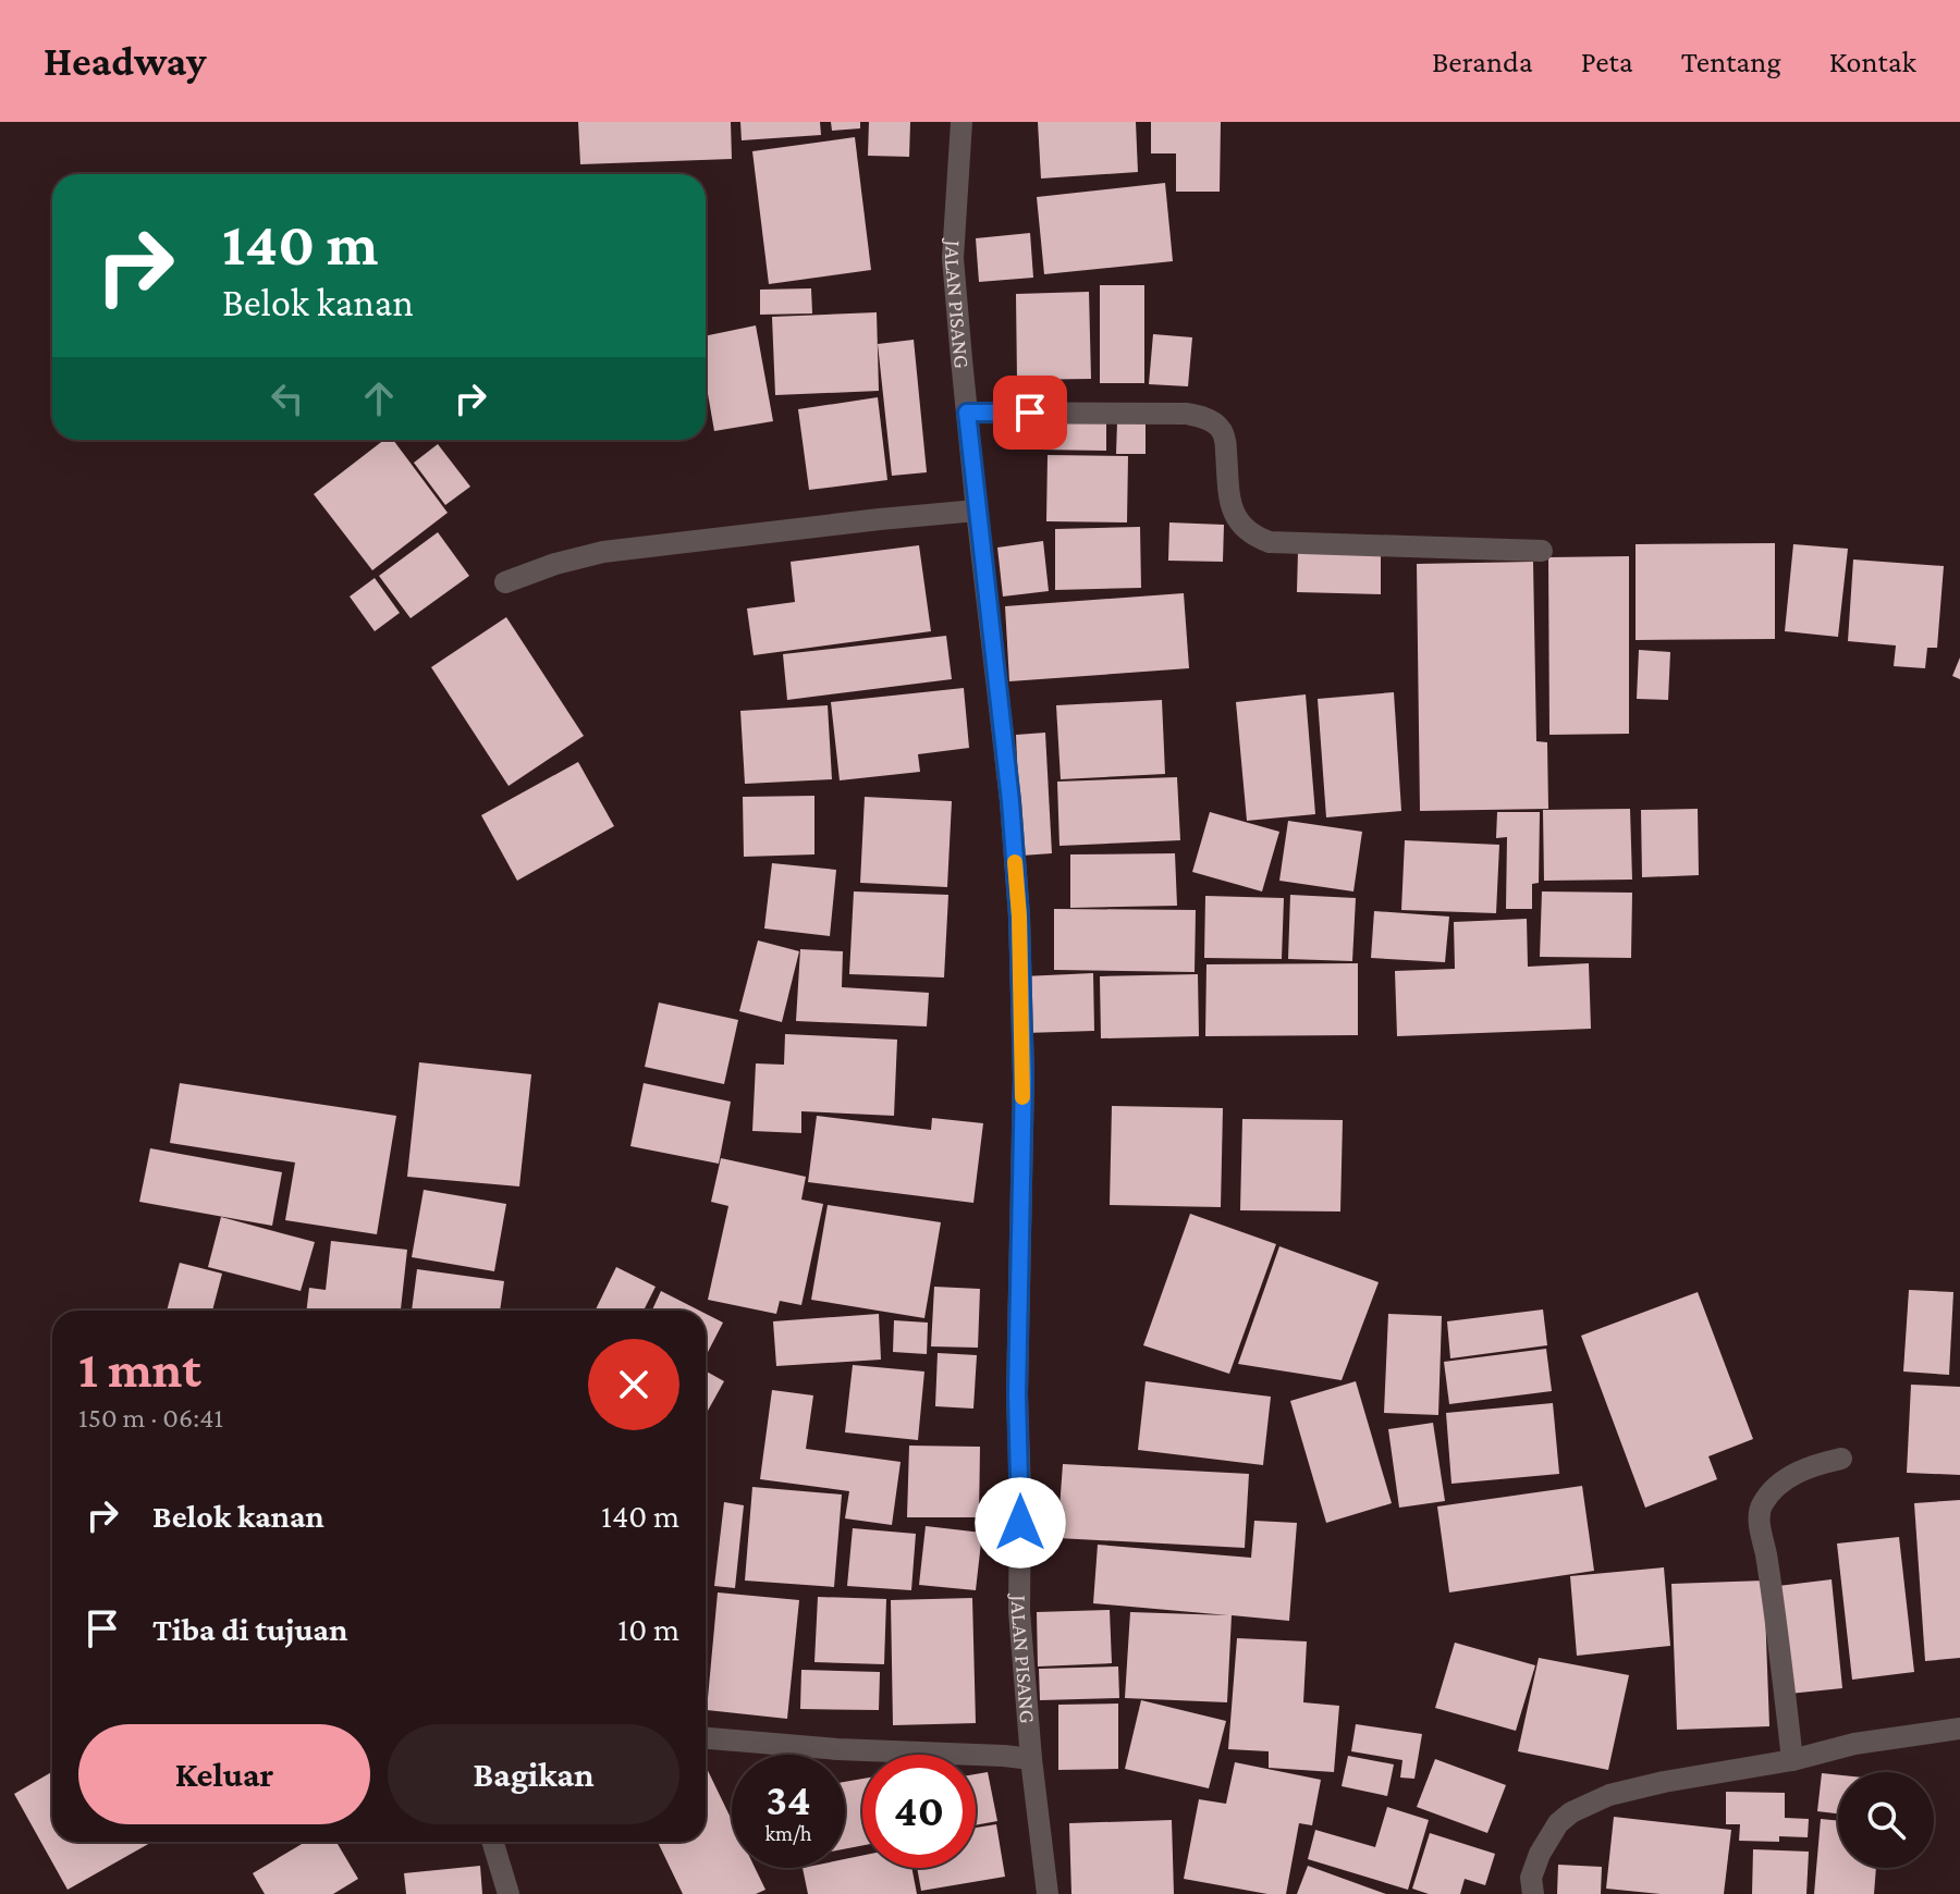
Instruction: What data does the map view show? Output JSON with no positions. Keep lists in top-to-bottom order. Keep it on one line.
{"streets":{"street":["JALAN PISANG"]},"page":{"header":"Headway","nav":["Beranda","Peta","Tentang","Kontak"],"turn":["140 m","Belok kanan"],"heading":["1 mnt","150 m · 06:41"],"list":[{"name":"Belok kanan","value":"140 m"},{"name":"Tiba di tujuan","value":"10 m"}],"buttons":["Keluar","Bagikan"],"speed":"34 km/h","limit":"40"}}
